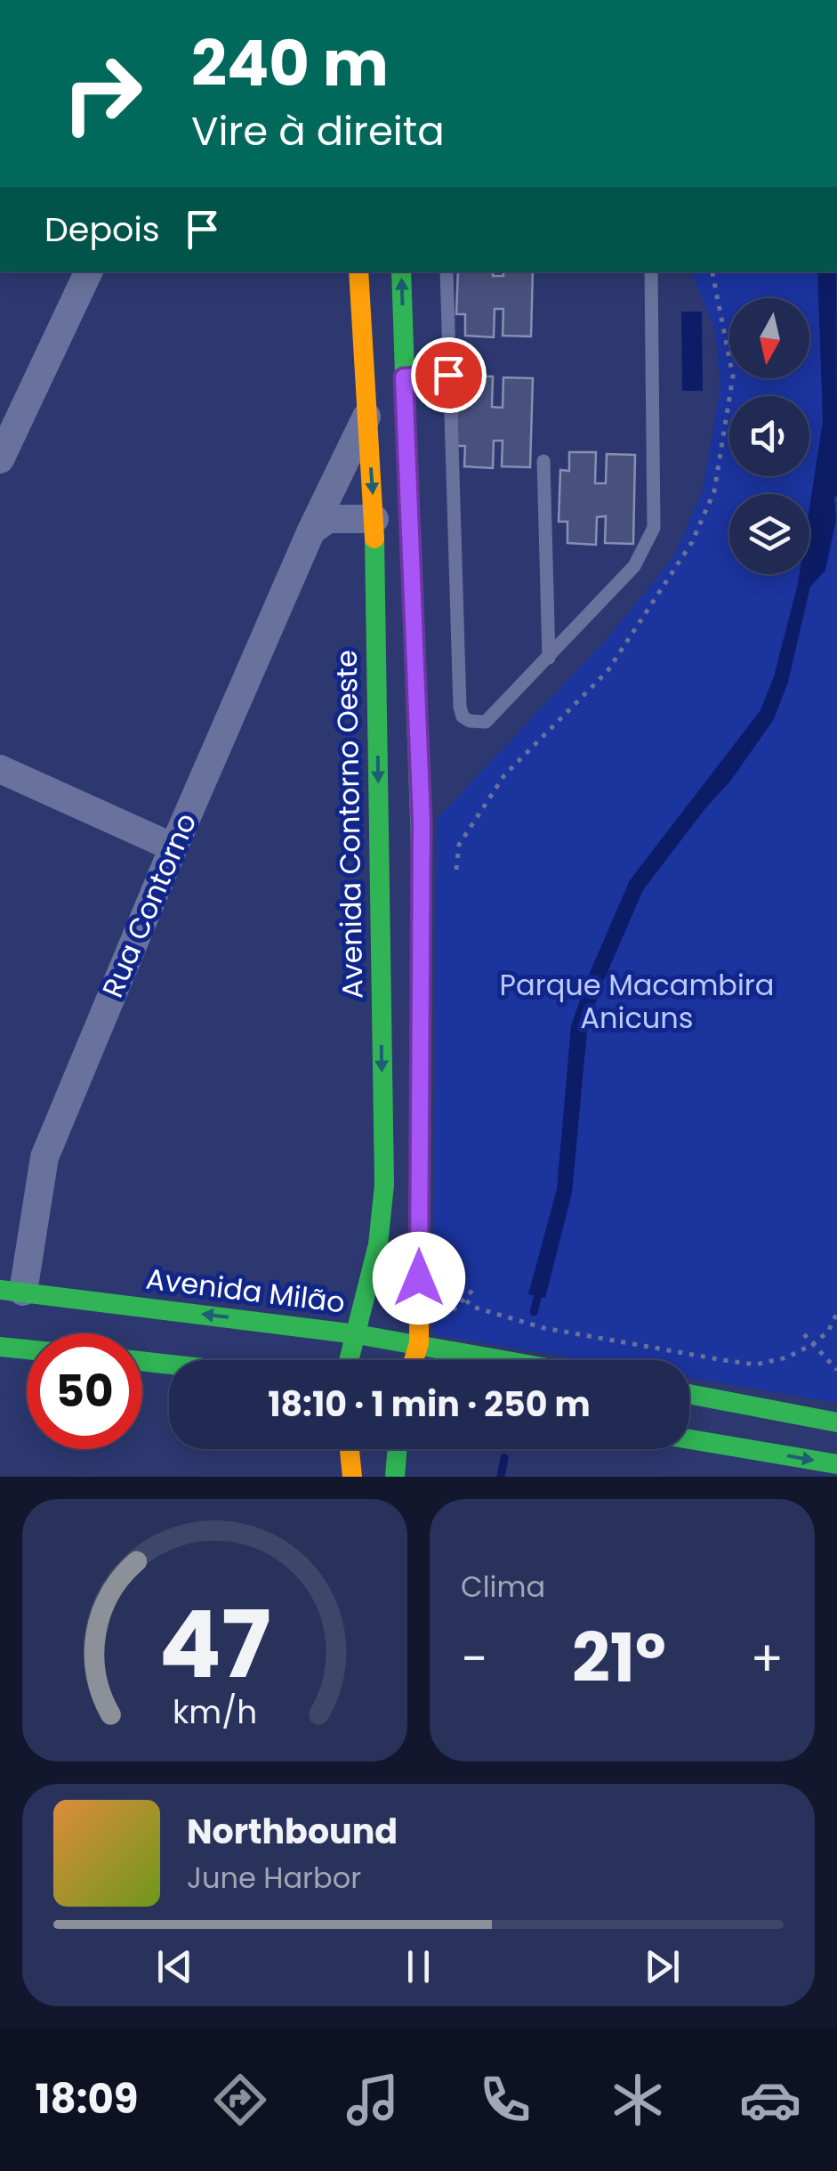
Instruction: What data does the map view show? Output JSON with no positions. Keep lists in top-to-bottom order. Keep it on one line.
{"streets":{"main road":["Avenida Contorno Oeste","Avenida Milão"],"street":["Rua Contorno"]},"crossings":[["Avenida Contorno Oeste","Rua Contorno"],["Avenida Contorno Oeste","Avenida Milão"],["Rua Contorno","Avenida Milão"]],"one_way":["Avenida Milão"],"parks":["Parque Macambira Anicuns"],"north":"bottom","page":{"turn":["240 m","Vire à direita"],"then":"Depois","limit":"50","trip":"18:10 · 1 min · 250 m","tile":"Clima","heat":["−","21°","+"],"song":["Northbound","June Harbor"],"tabs":"18:09","gauge":["47","km/h"]}}
